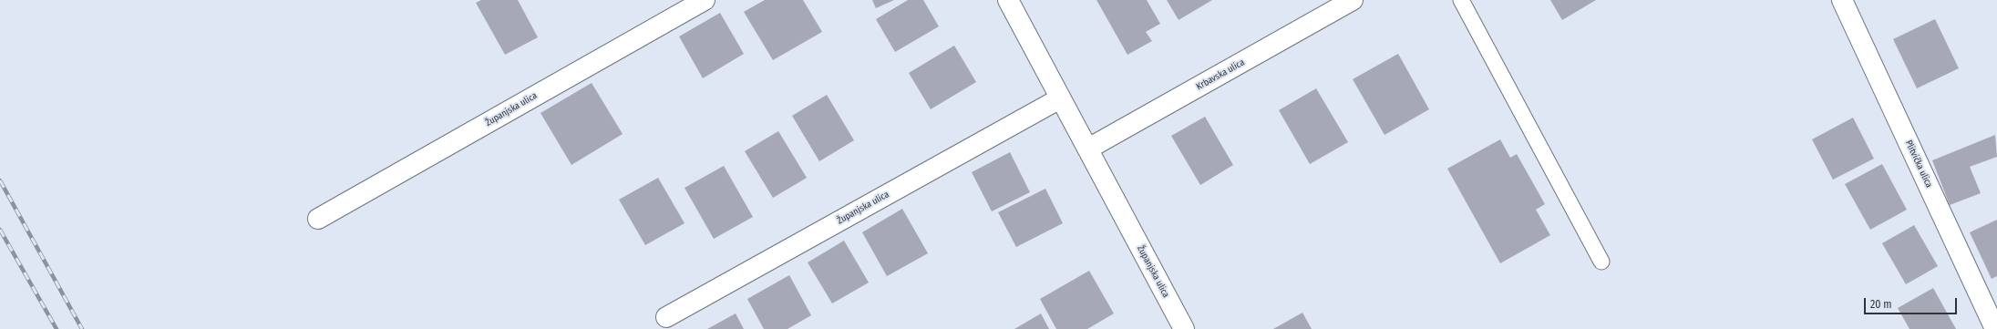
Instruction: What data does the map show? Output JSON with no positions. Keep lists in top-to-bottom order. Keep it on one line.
{"streets":{"street":["Krbavska ulica","Županjska ulica","Plitvička ulica"]},"crossings":[["Krbavska ulica","Županjska ulica"]],"scale_bar":"20 m"}
